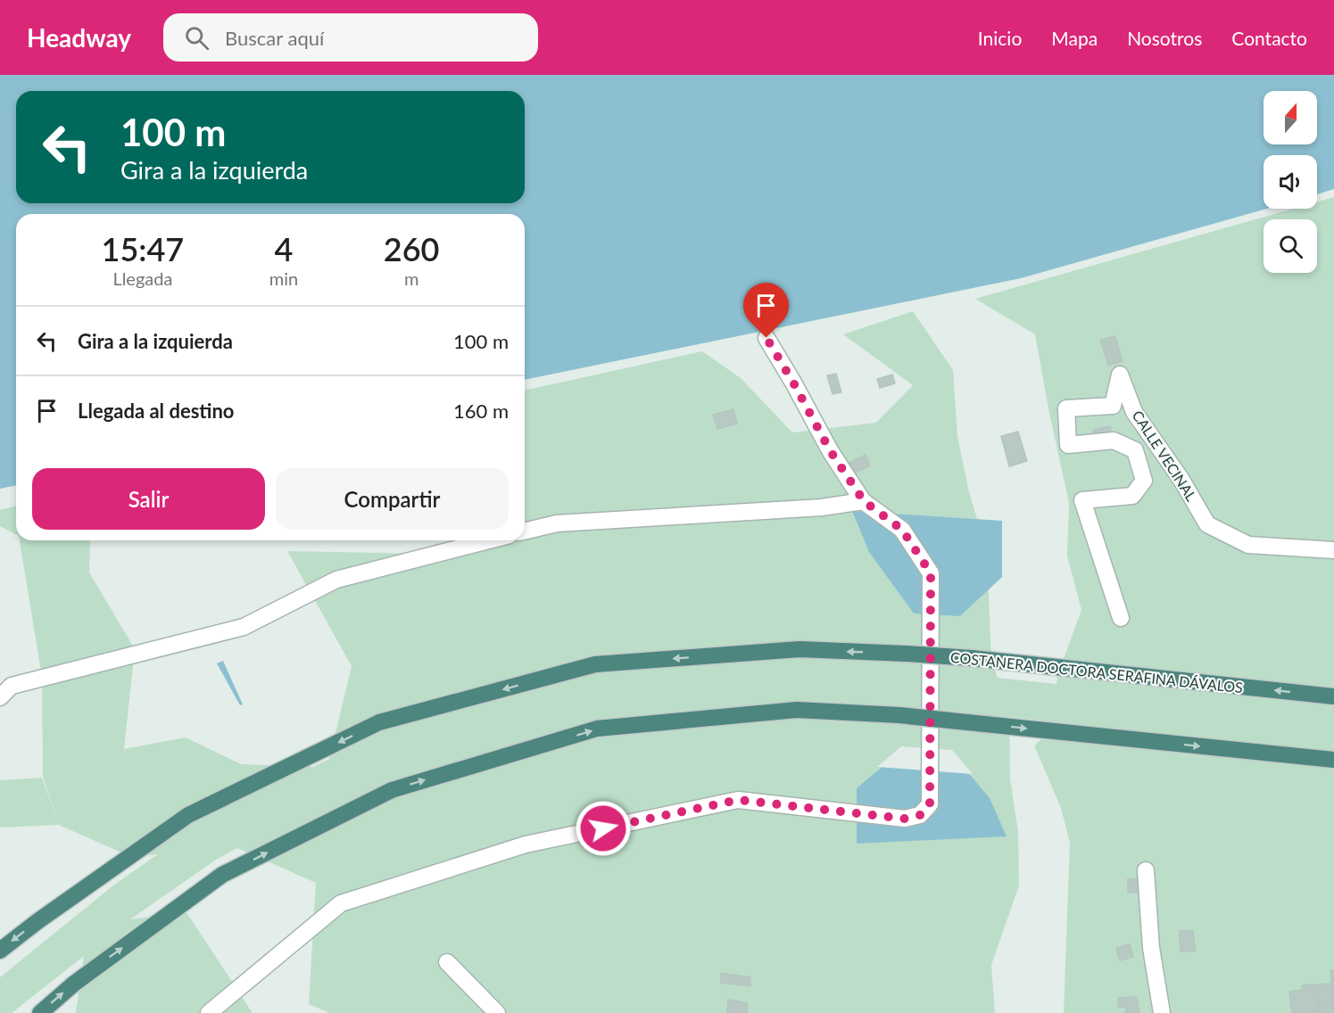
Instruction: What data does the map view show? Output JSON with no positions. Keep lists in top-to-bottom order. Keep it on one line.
{"streets":{"highway":["COSTANERA DOCTORA SERAFINA DÁVALOS"],"street":["CALLE VECINAL"]},"north":"top","page":{"header":"Headway","search":"Buscar aquí","nav":["Inicio","Mapa","Nosotros","Contacto"],"turn":["100 m","Gira a la izquierda"],"eta":["15:47","Llegada","4","min","260","m"],"list":[{"name":"Gira a la izquierda","value":"100 m"},{"name":"Llegada al destino","value":"160 m"}],"buttons":["Salir","Compartir"]}}
